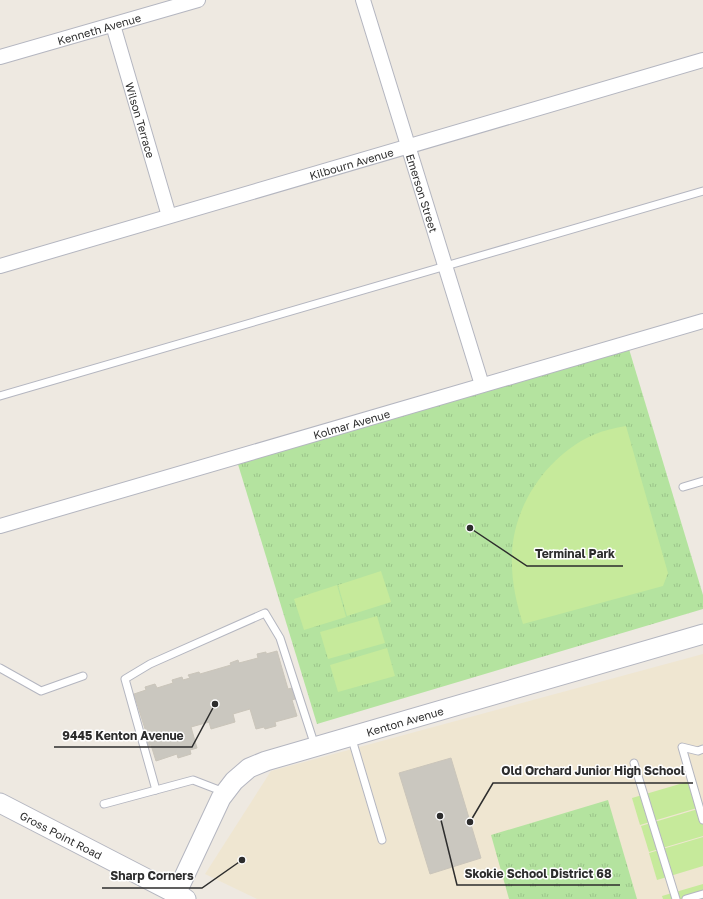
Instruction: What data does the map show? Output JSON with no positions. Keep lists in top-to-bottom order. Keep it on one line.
{"streets":{"main road":["Kenton Avenue","Gross Point Road"],"street":["Kenneth Avenue","Wilson Terrace","Kilbourn Avenue","Emerson Street","Kolmar Avenue"]},"crossings":[["Kenneth Avenue","Wilson Terrace"],["Wilson Terrace","Kilbourn Avenue"],["Kilbourn Avenue","Emerson Street"],["Emerson Street","Kolmar Avenue"],["Kenton Avenue","Gross Point Road"]],"places":["Terminal Park","9445 Kenton Avenue","Skokie School District 68","Old Orchard Junior High School","Sharp Corners"]}
